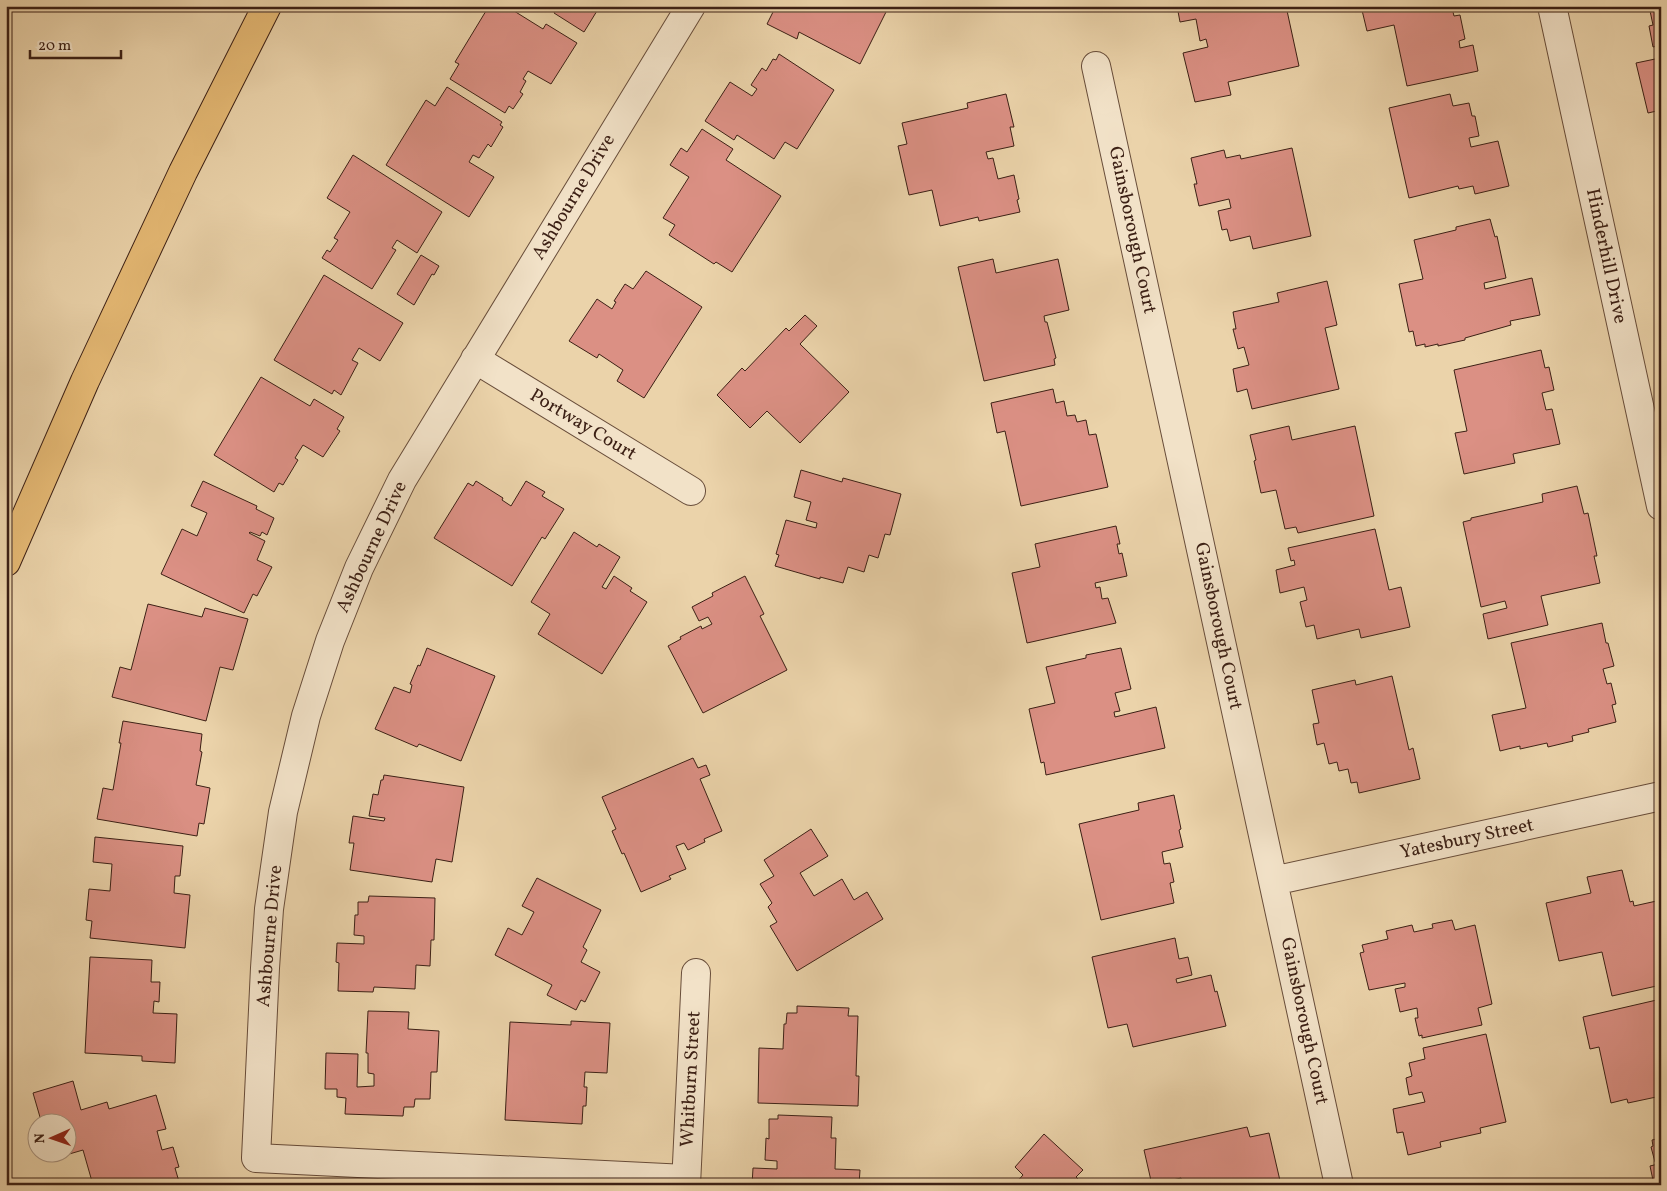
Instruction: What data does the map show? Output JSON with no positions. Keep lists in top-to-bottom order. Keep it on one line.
{"streets":{"street":["Ashbourne Drive","Gainsborough Court","Hinderhill Drive","Portway Court","Yatesbury Street","Whitburn Street"]},"crossings":[["Ashbourne Drive","Portway Court"],["Ashbourne Drive","Whitburn Street"],["Gainsborough Court","Yatesbury Street"]],"scale_bar":"20 m","north":"left"}
